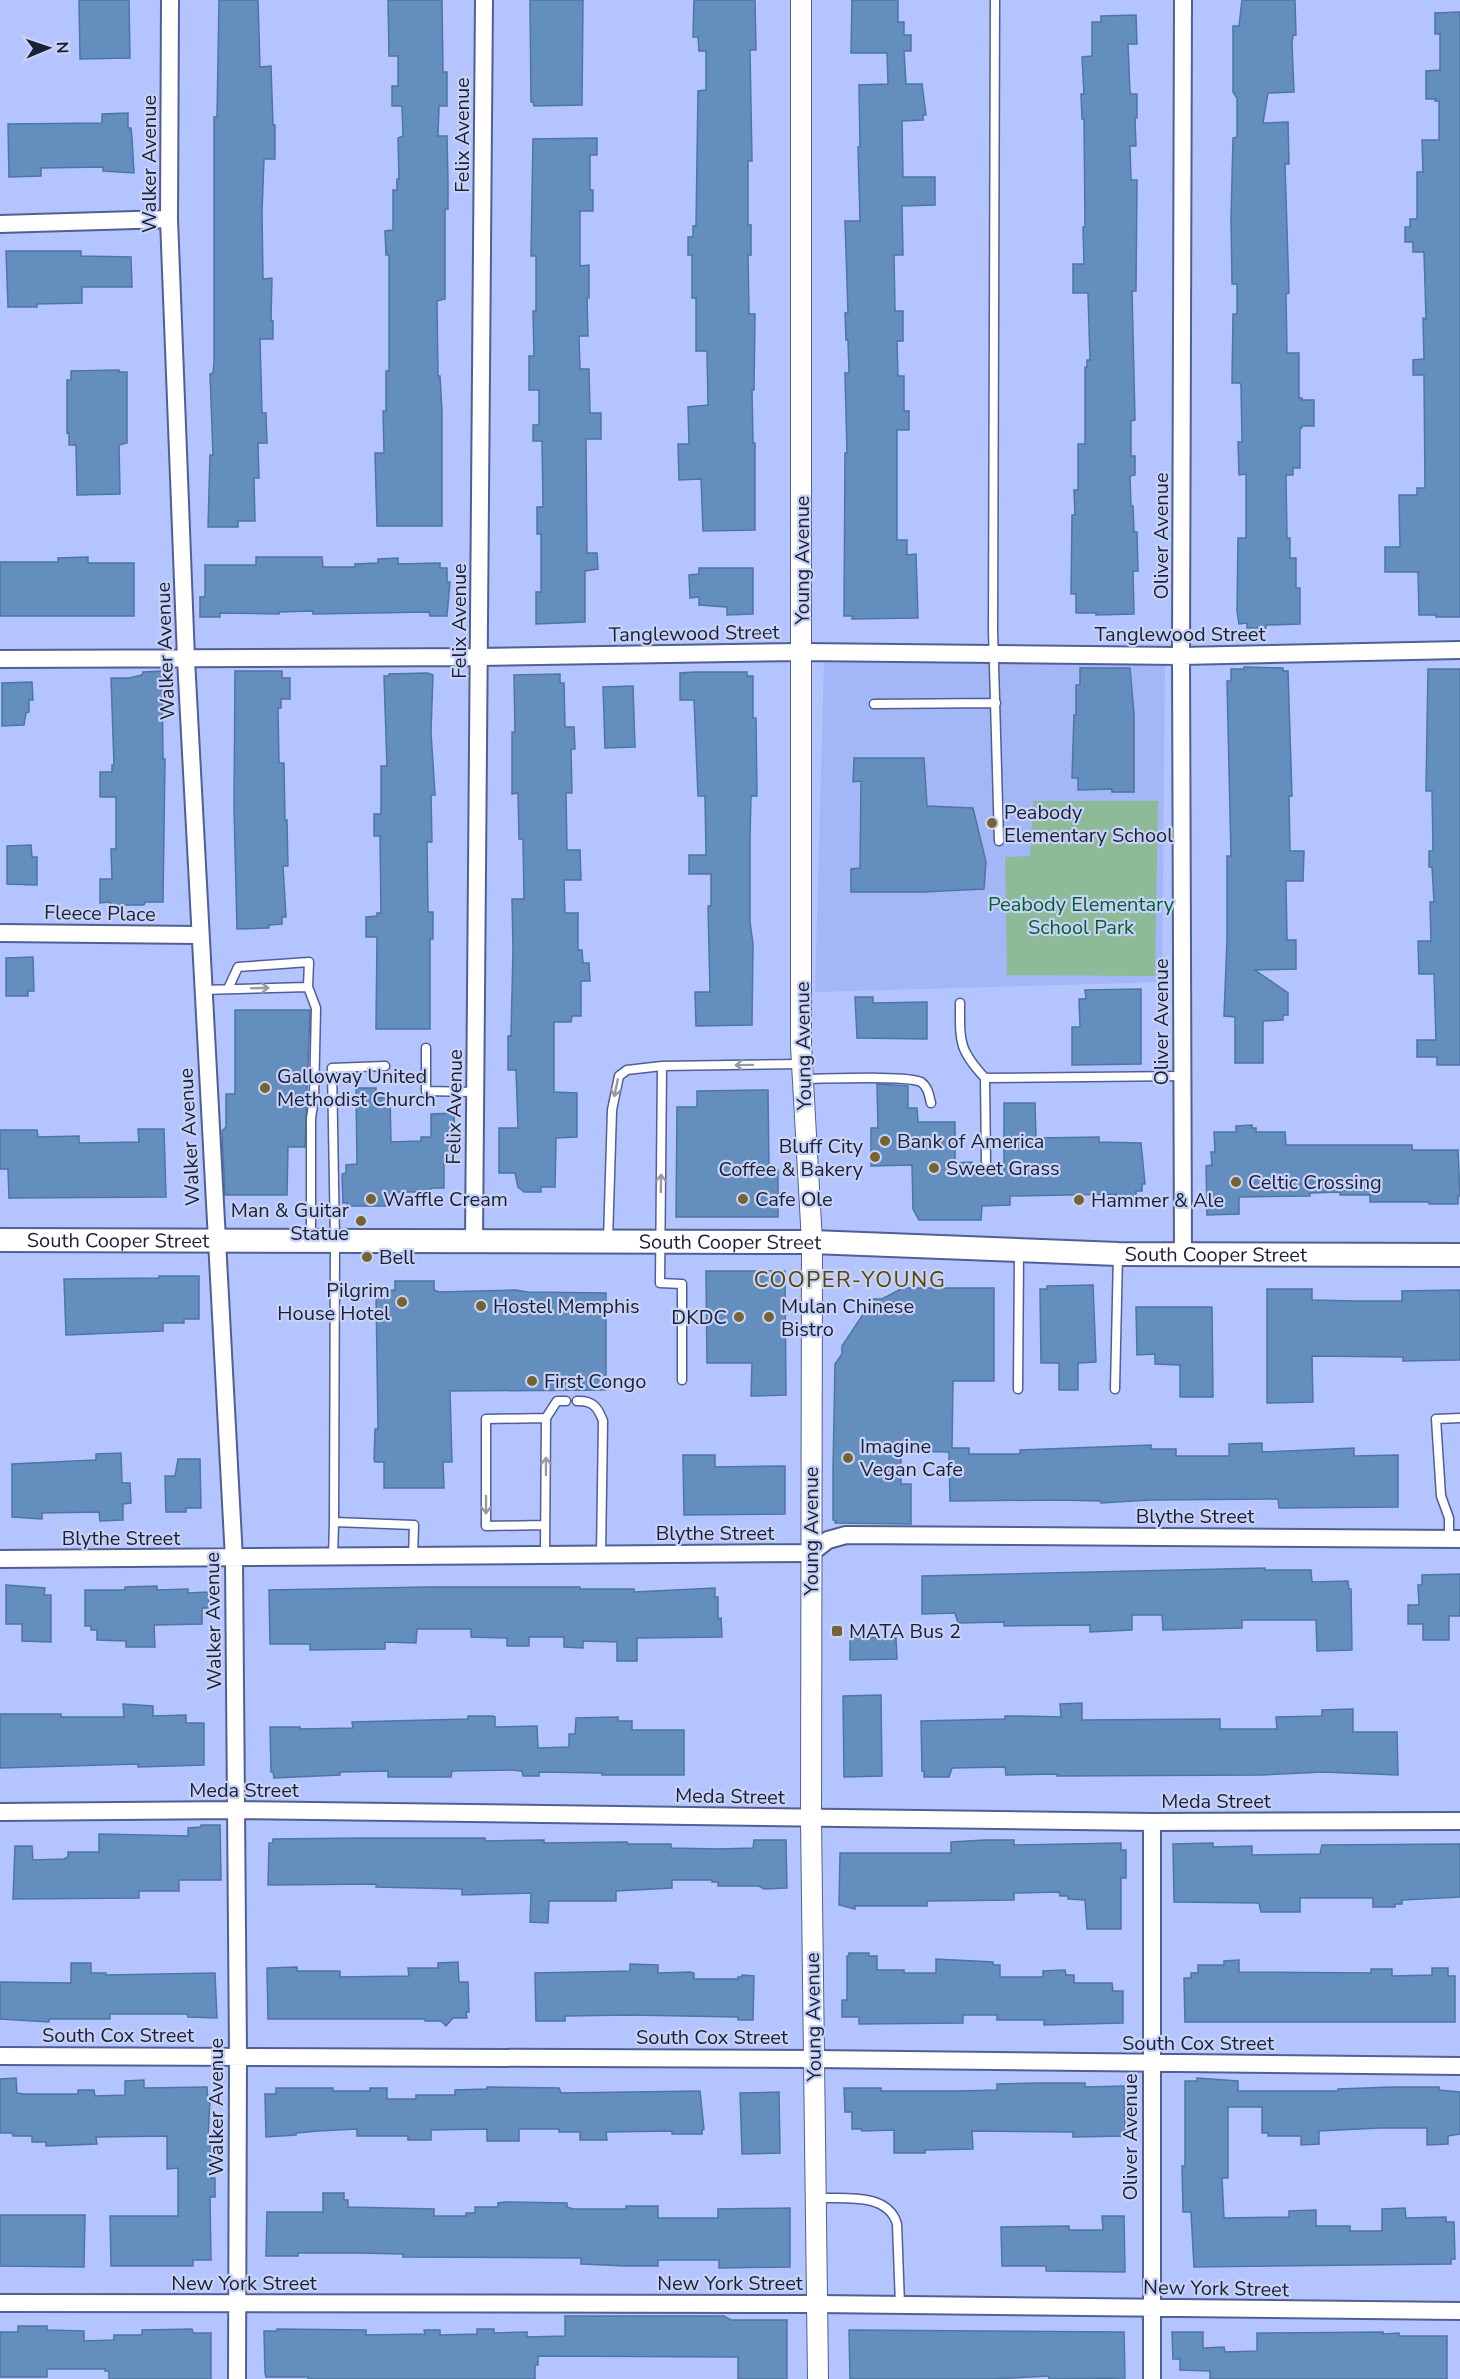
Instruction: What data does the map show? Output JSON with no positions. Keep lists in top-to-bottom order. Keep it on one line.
{"streets":{"main road":["South Cooper Street"],"street":["Felix Avenue","Walker Avenue","Oliver Avenue","Young Avenue","Tanglewood Street","Fleece Place","Blythe Street","Meda Street","South Cox Street","New York Street"]},"crossings":[["Felix Avenue","Tanglewood Street"],["Felix Avenue","South Cooper Street"],["Walker Avenue","Tanglewood Street"],["Walker Avenue","Fleece Place"],["Walker Avenue","South Cooper Street"],["Walker Avenue","Blythe Street"],["Walker Avenue","Meda Street"],["Walker Avenue","South Cox Street"],["Walker Avenue","New York Street"],["Oliver Avenue","Tanglewood Street"],["Oliver Avenue","South Cooper Street"],["Oliver Avenue","Meda Street"],["Oliver Avenue","South Cox Street"],["Oliver Avenue","New York Street"],["Young Avenue","Tanglewood Street"],["Young Avenue","South Cooper Street"],["Young Avenue","Blythe Street"],["Young Avenue","Meda Street"],["Young Avenue","South Cox Street"],["Young Avenue","New York Street"]],"districts":["COOPER-YOUNG"],"parks":["Peabody Elementary School Park"],"places":{"other":["Peabody Elementary School","Galloway United Methodist Church","Bank of America","Bluff City Coffee & Bakery","Sweet Grass","Celtic Crossing","Waffle Cream","Cafe Ole","Hammer & Ale","Man & Guitar Statue","Bell","Pilgrim House Hotel","Hostel Memphis","DKDC","Mulan Chinese Bistro","First Congo","Imagine Vegan Cafe"],"transit":["MATA Bus 2"]},"north":"right"}
